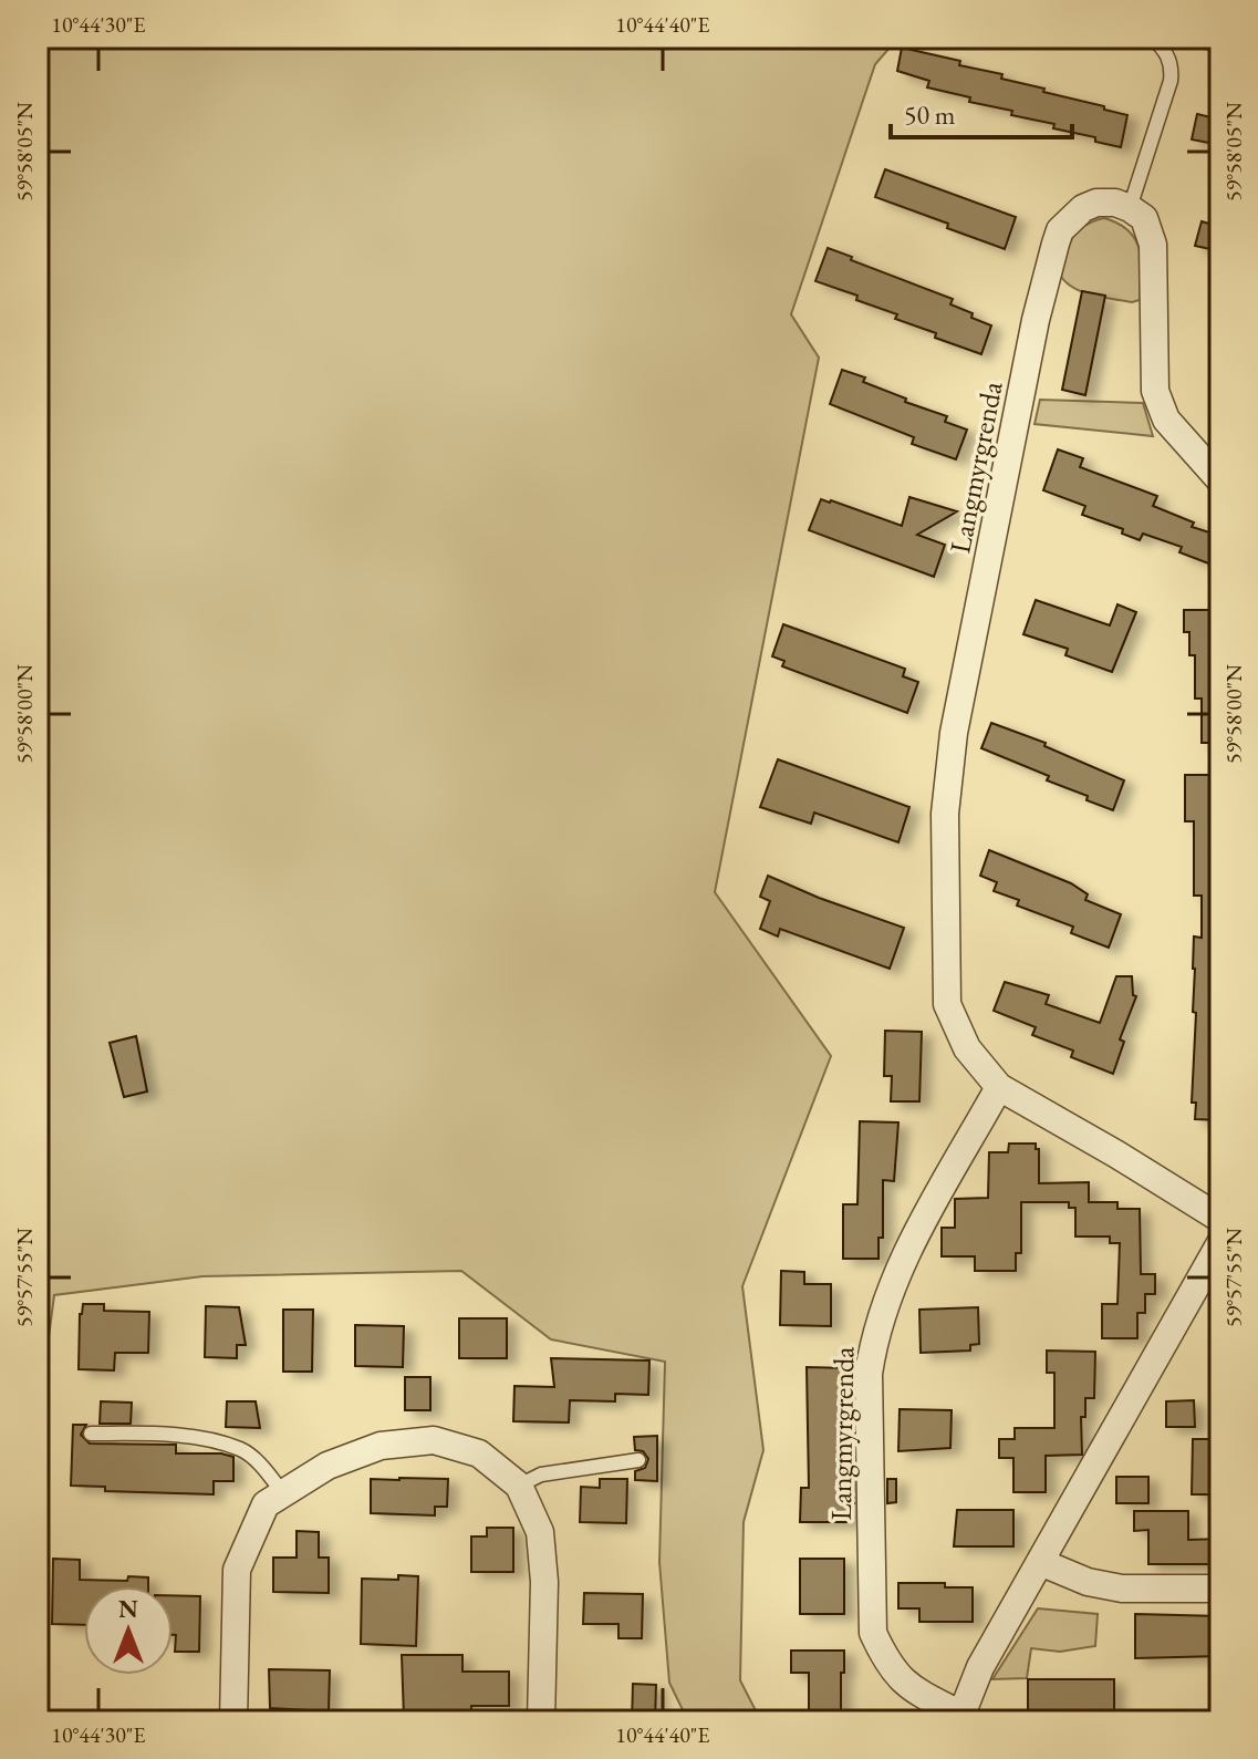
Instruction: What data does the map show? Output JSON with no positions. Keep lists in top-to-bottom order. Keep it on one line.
{"streets":{"street":["Langmyrgrenda"]},"scale_bar":"50 m","north":"top","coordinates":["10°44'30\"E","10°44'40\"E","59°58'05\"N","59°58'00\"N","59°57'55\"N"]}
